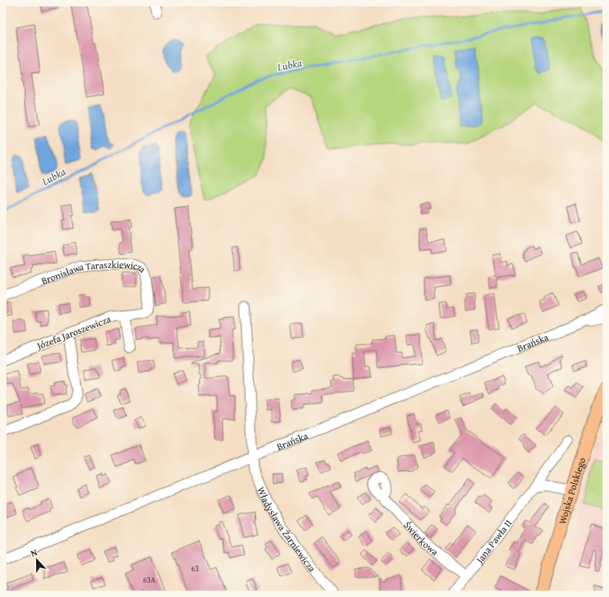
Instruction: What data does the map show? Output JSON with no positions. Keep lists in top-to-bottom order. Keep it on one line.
{"streets":{"main road":["Wojska Polskiego"],"street":["Bronisława Taraszkiewicza","Józefa Jaroszewicza","Brańska","Władysława Żarniewicza","Świerkowa","Jana Pawła II"]},"crossings":[["Bronisława Taraszkiewicza","Józefa Jaroszewicza"],["Brańska","Władysława Żarniewicza"],["Świerkowa","Jana Pawła II"]],"water":["Lubka"],"house_numbers":["63","63A"],"north":"top"}
